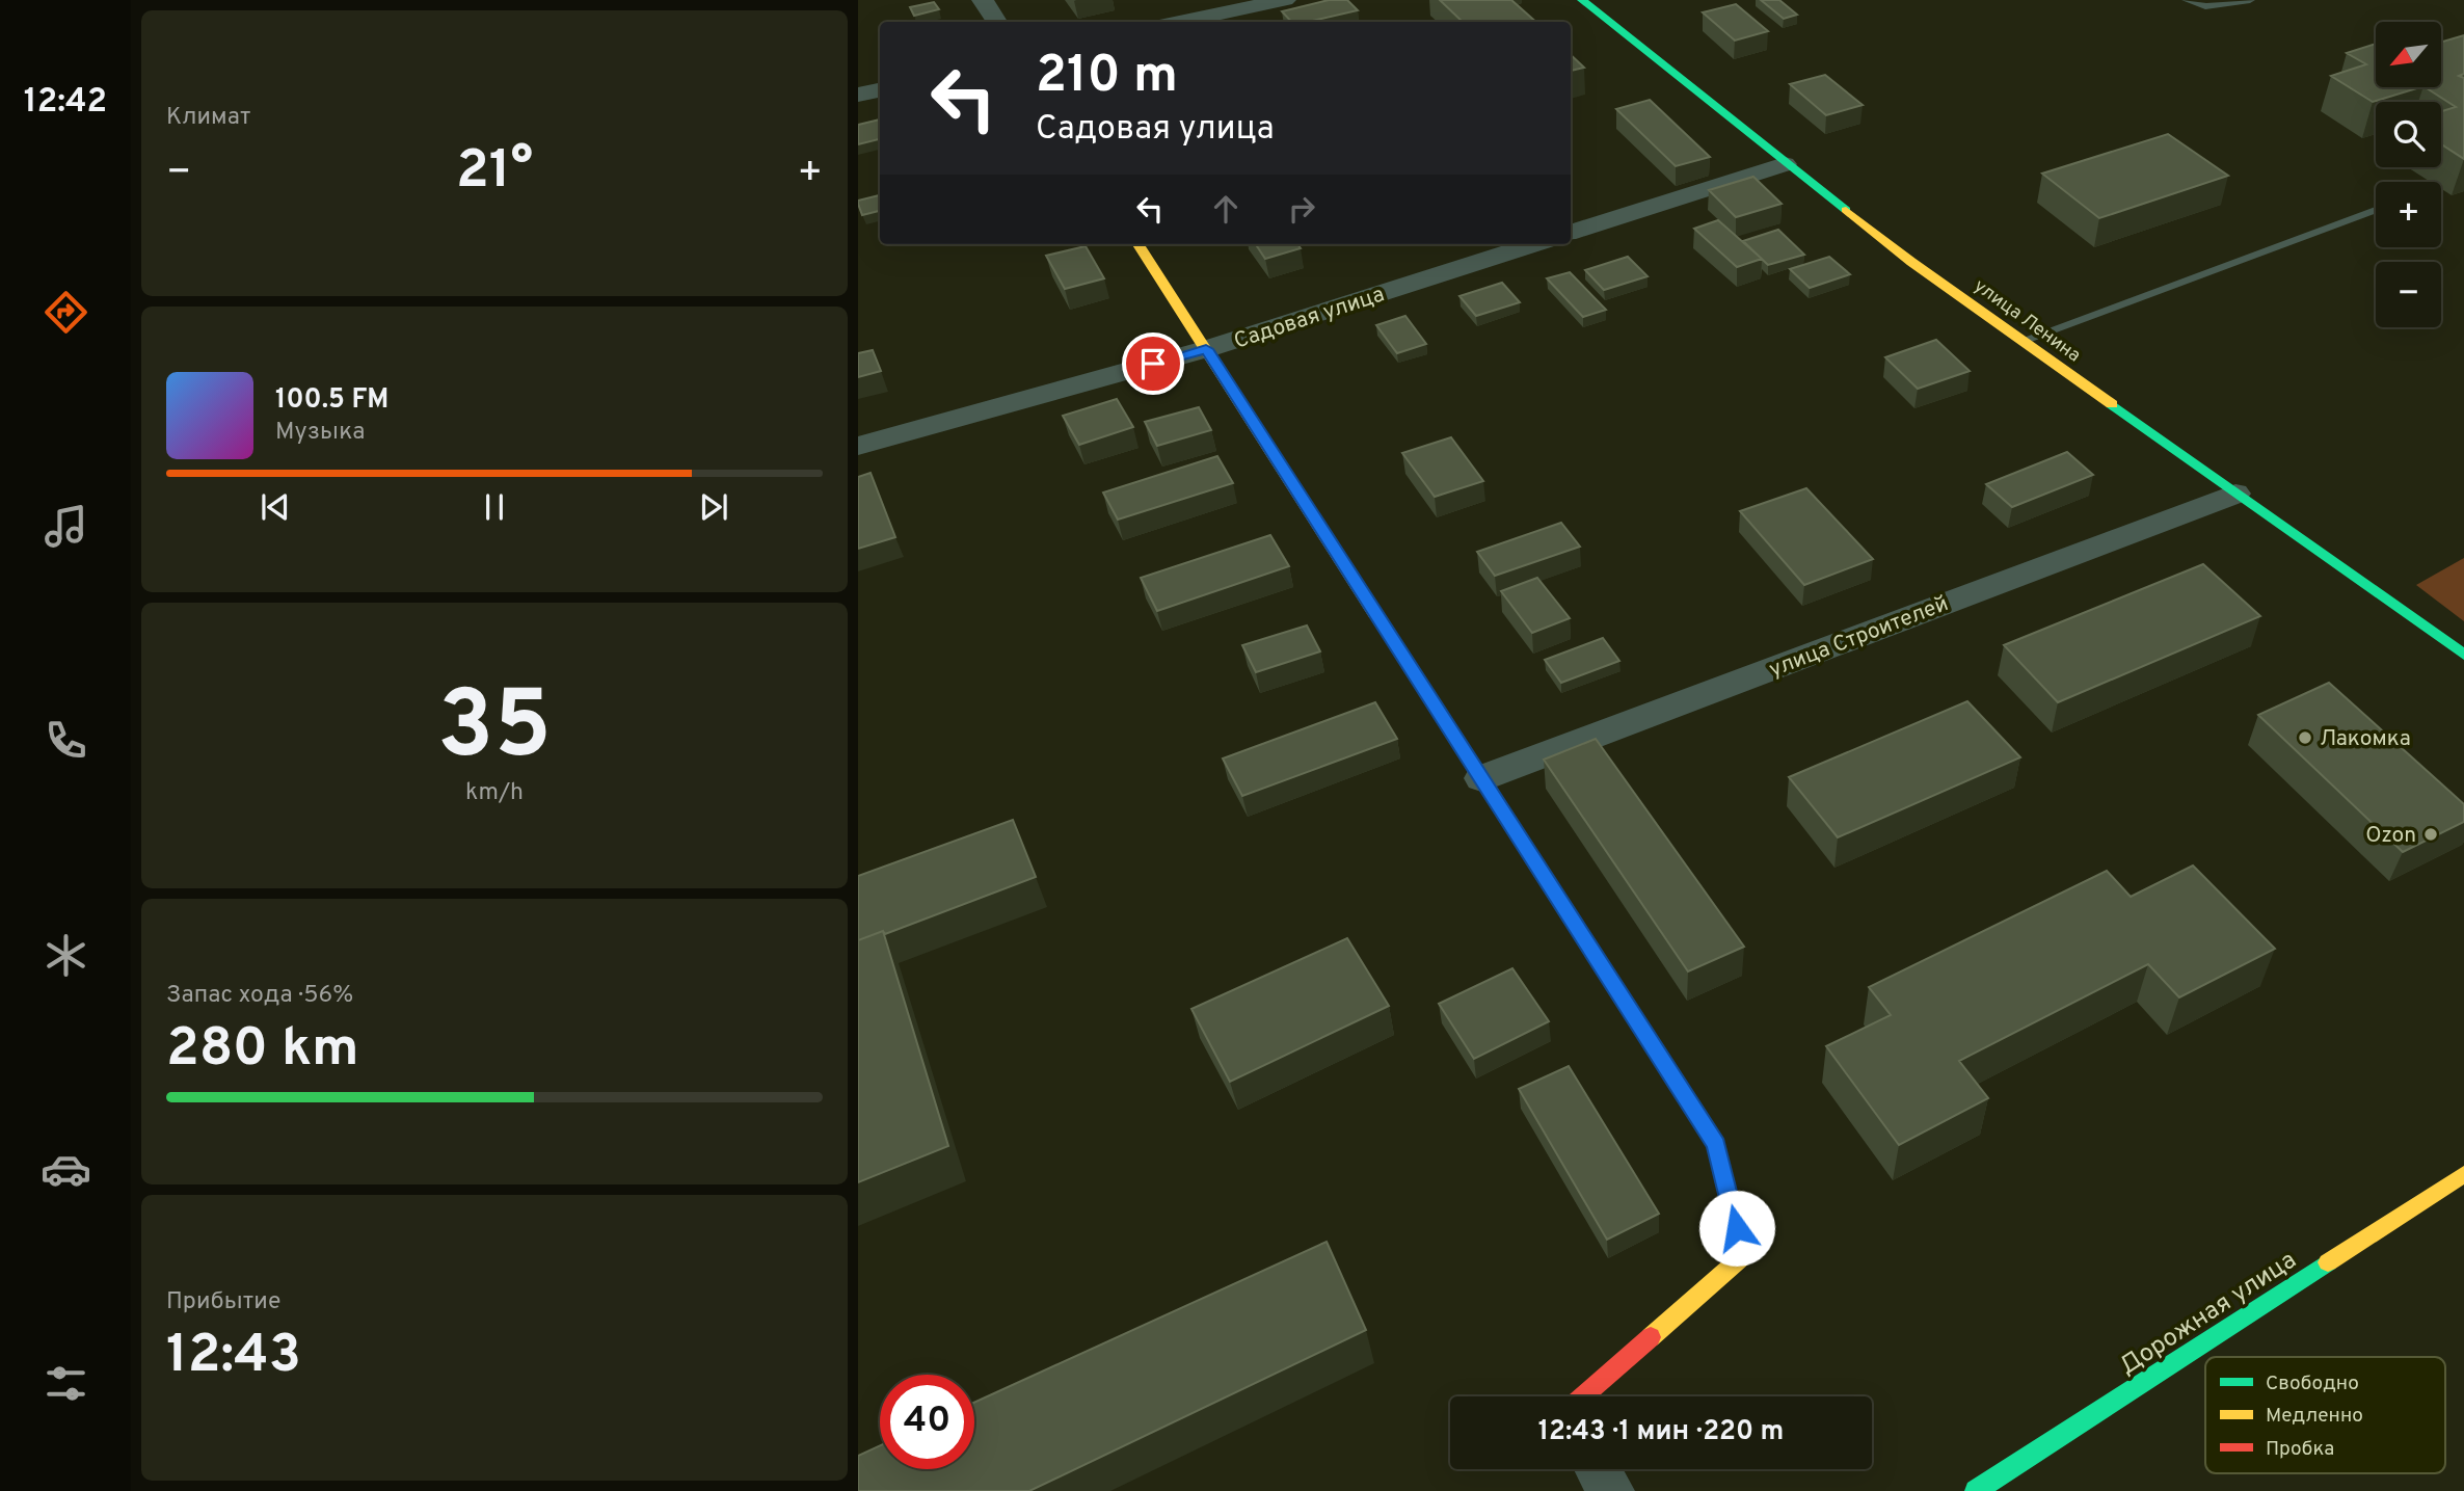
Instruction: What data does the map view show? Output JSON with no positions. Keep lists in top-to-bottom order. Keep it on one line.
{"streets":{"street":["Садовая улица","улица Ленина","улица Строителей","Дорожная улица"]},"crossings":[["улица Ленина","улица Строителей"]],"places":["Лакомка","Ozon"],"legend":["Свободно","Медленно","Пробка"],"north":"bottom left","page":{"tabs":"12:42","tile":["Климат",["35","km/h"],["Запас хода · 56%","280 km"],["Прибытие","12:43"]],"map_buttons":["+","−"],"turn":["210 m","Садовая улица"],"heat":["−","21°","+"],"song":["100.5 FM","Музыка"],"limit":"40","trip":"12:43 · 1 мин · 220 m"}}
